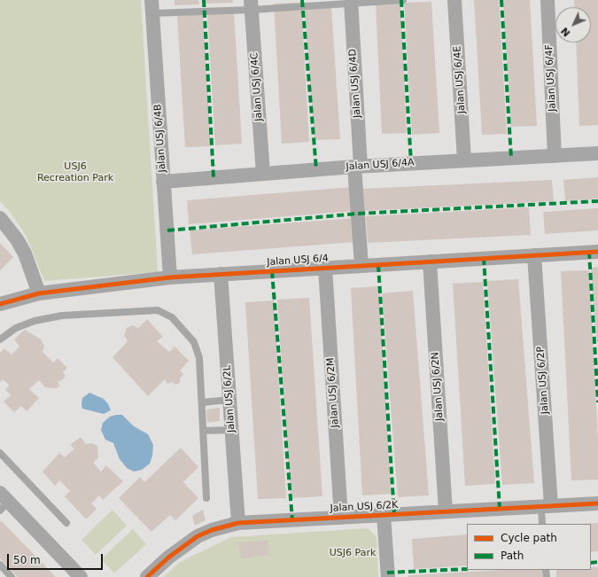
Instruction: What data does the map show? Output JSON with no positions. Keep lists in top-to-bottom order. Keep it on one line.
{"streets":{"street":["Jalan USJ 6/4F","Jalan USJ 6/4E","Jalan USJ 6/4D","Jalan USJ 6/4C","Jalan USJ 6/4B","Jalan USJ 6/4A","Jalan USJ 6/4","Jalan USJ 6/2P","Jalan USJ 6/2N","Jalan USJ 6/2M","Jalan USJ 6/2L","Jalan USJ 6/2K"]},"crossings":[["Jalan USJ 6/4F","Jalan USJ 6/4A"],["Jalan USJ 6/4E","Jalan USJ 6/4A"],["Jalan USJ 6/4D","Jalan USJ 6/4A"],["Jalan USJ 6/4D","Jalan USJ 6/4"],["Jalan USJ 6/4C","Jalan USJ 6/4A"],["Jalan USJ 6/4B","Jalan USJ 6/4A"],["Jalan USJ 6/4B","Jalan USJ 6/4"],["Jalan USJ 6/4","Jalan USJ 6/2P"],["Jalan USJ 6/4","Jalan USJ 6/2N"],["Jalan USJ 6/4","Jalan USJ 6/2M"],["Jalan USJ 6/4","Jalan USJ 6/2L"],["Jalan USJ 6/2P","Jalan USJ 6/2K"],["Jalan USJ 6/2N","Jalan USJ 6/2K"],["Jalan USJ 6/2M","Jalan USJ 6/2K"],["Jalan USJ 6/2L","Jalan USJ 6/2K"]],"parks":["USJ6 Recreation Park","USJ6 Park"],"legend":["Cycle path","Path"],"scale_bar":"50 m","north":"bottom left"}
